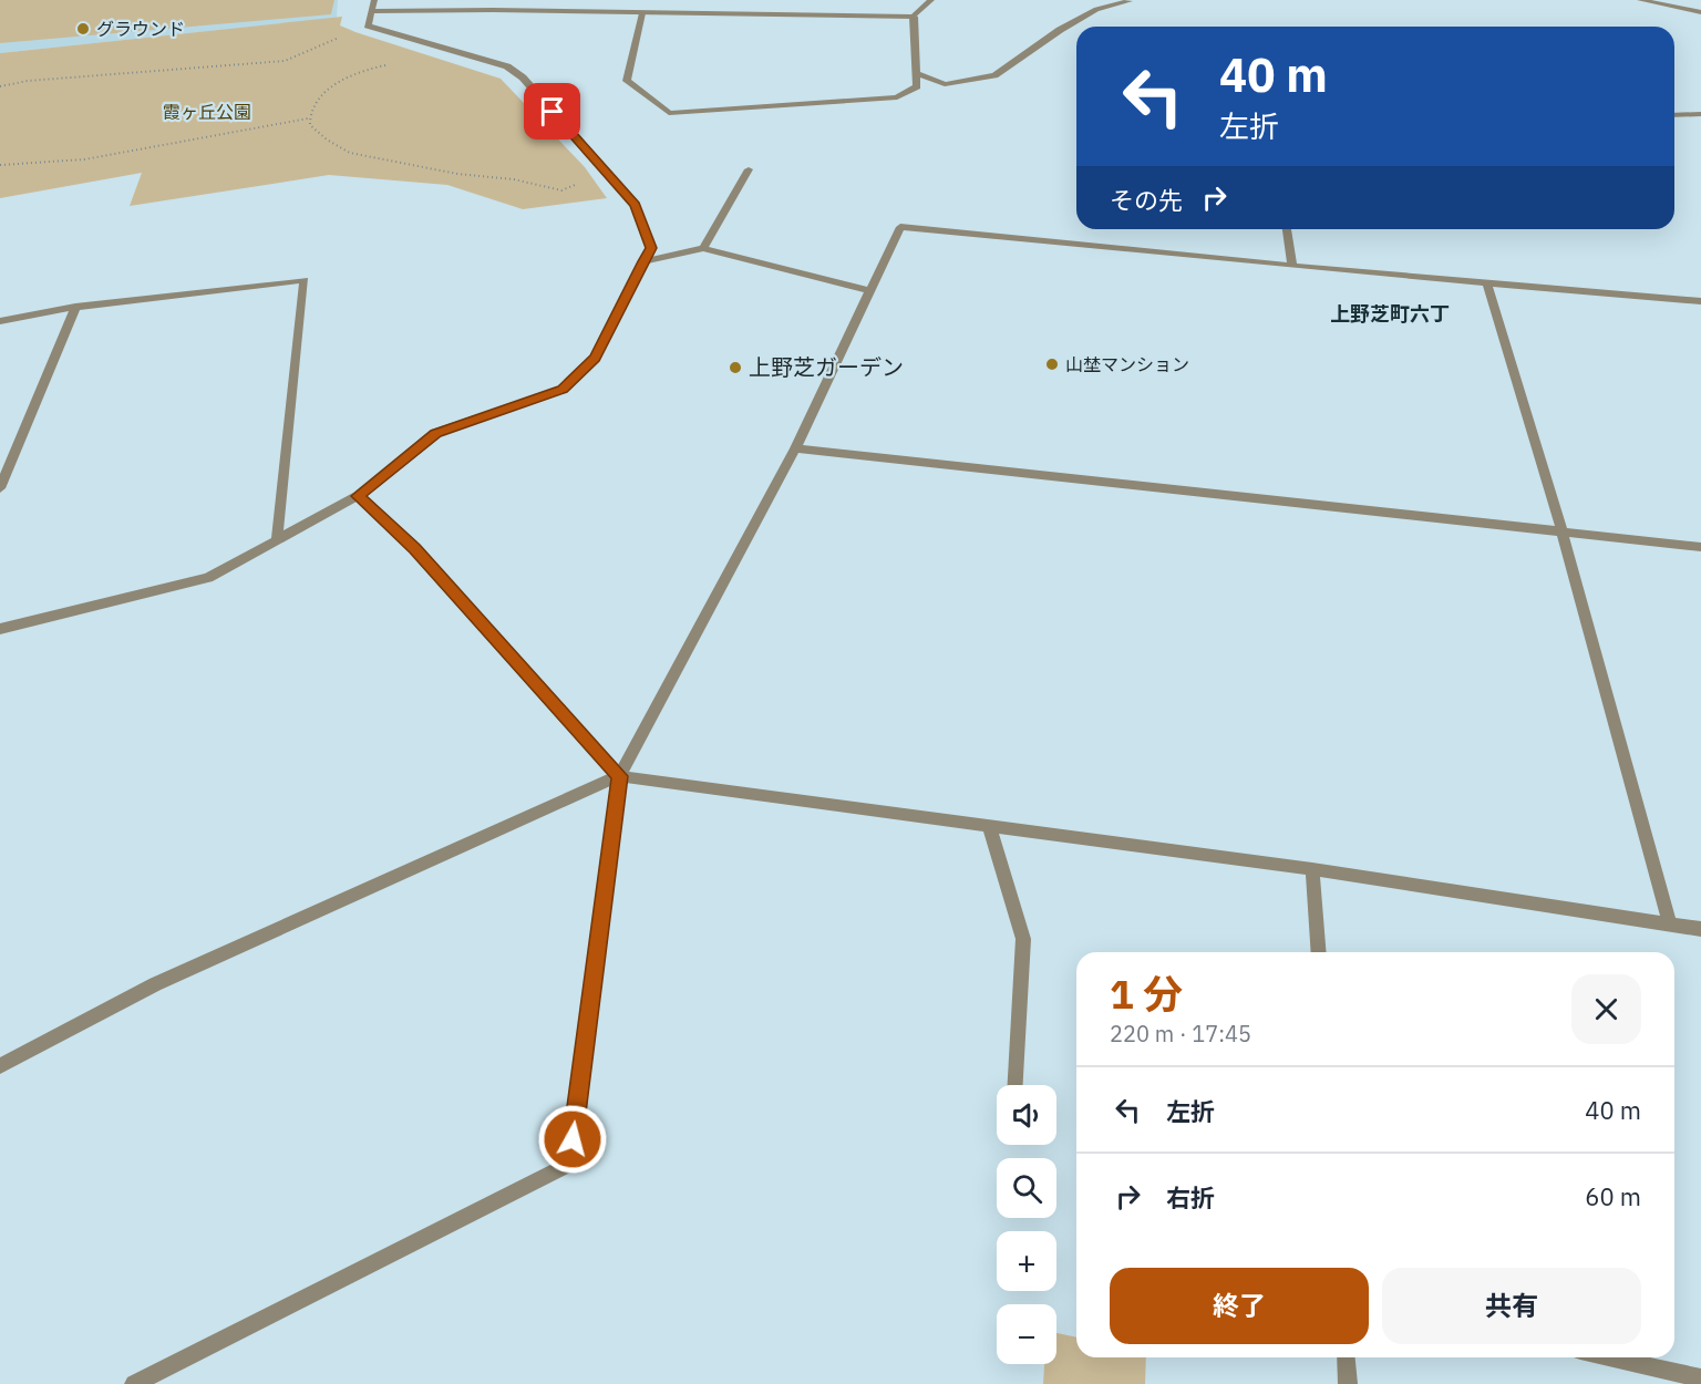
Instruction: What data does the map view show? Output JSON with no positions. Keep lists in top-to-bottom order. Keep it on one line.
{"districts":["上野芝町六丁"],"parks":["霞ヶ丘公園"],"places":["グラウンド","山埜マンション","上野芝ガーデン"],"page":{"turn":["40 m","左折"],"then":"その先","heading":["1 分","220 m · 17:45"],"list":[{"name":"左折","value":"40 m"},{"name":"右折","value":"60 m"}],"map_buttons":["+","−"],"buttons":["終了","共有"]}}
